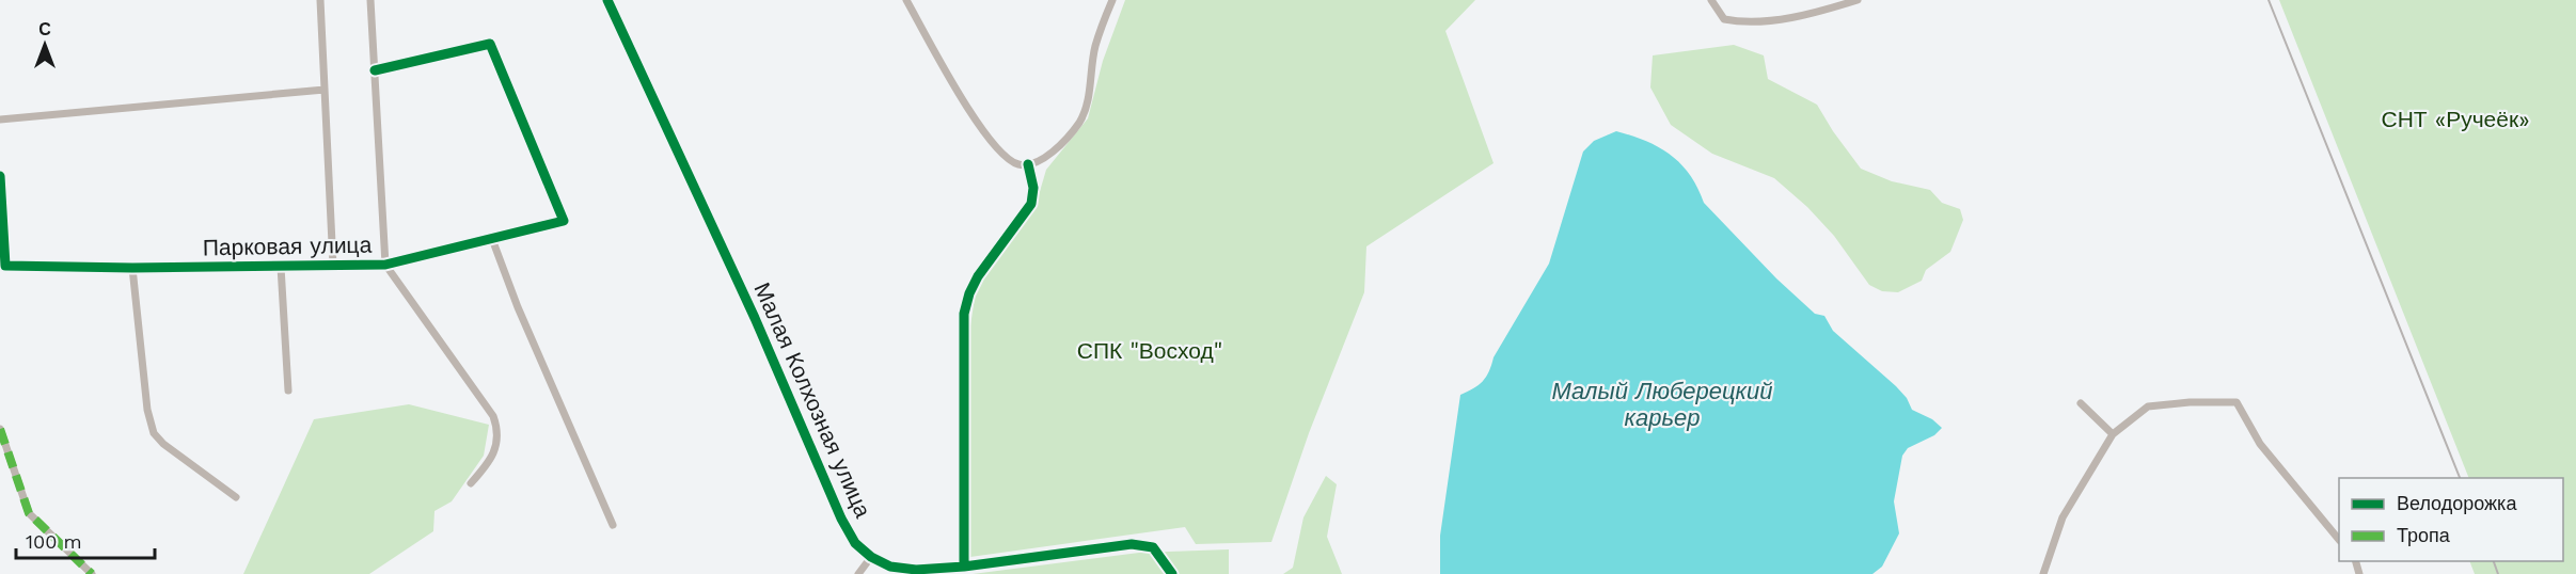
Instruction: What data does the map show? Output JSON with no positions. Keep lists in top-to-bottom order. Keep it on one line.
{"streets":{"street":["Парковая улица","Малая Колхозная улица"]},"water":["Малый Люберецкий карьер"],"parks":["СНТ «Ручеёк»","СПК \"Восход\""],"legend":["Велодорожка","Тропа"],"scale_bar":"100 m","north":"top"}
